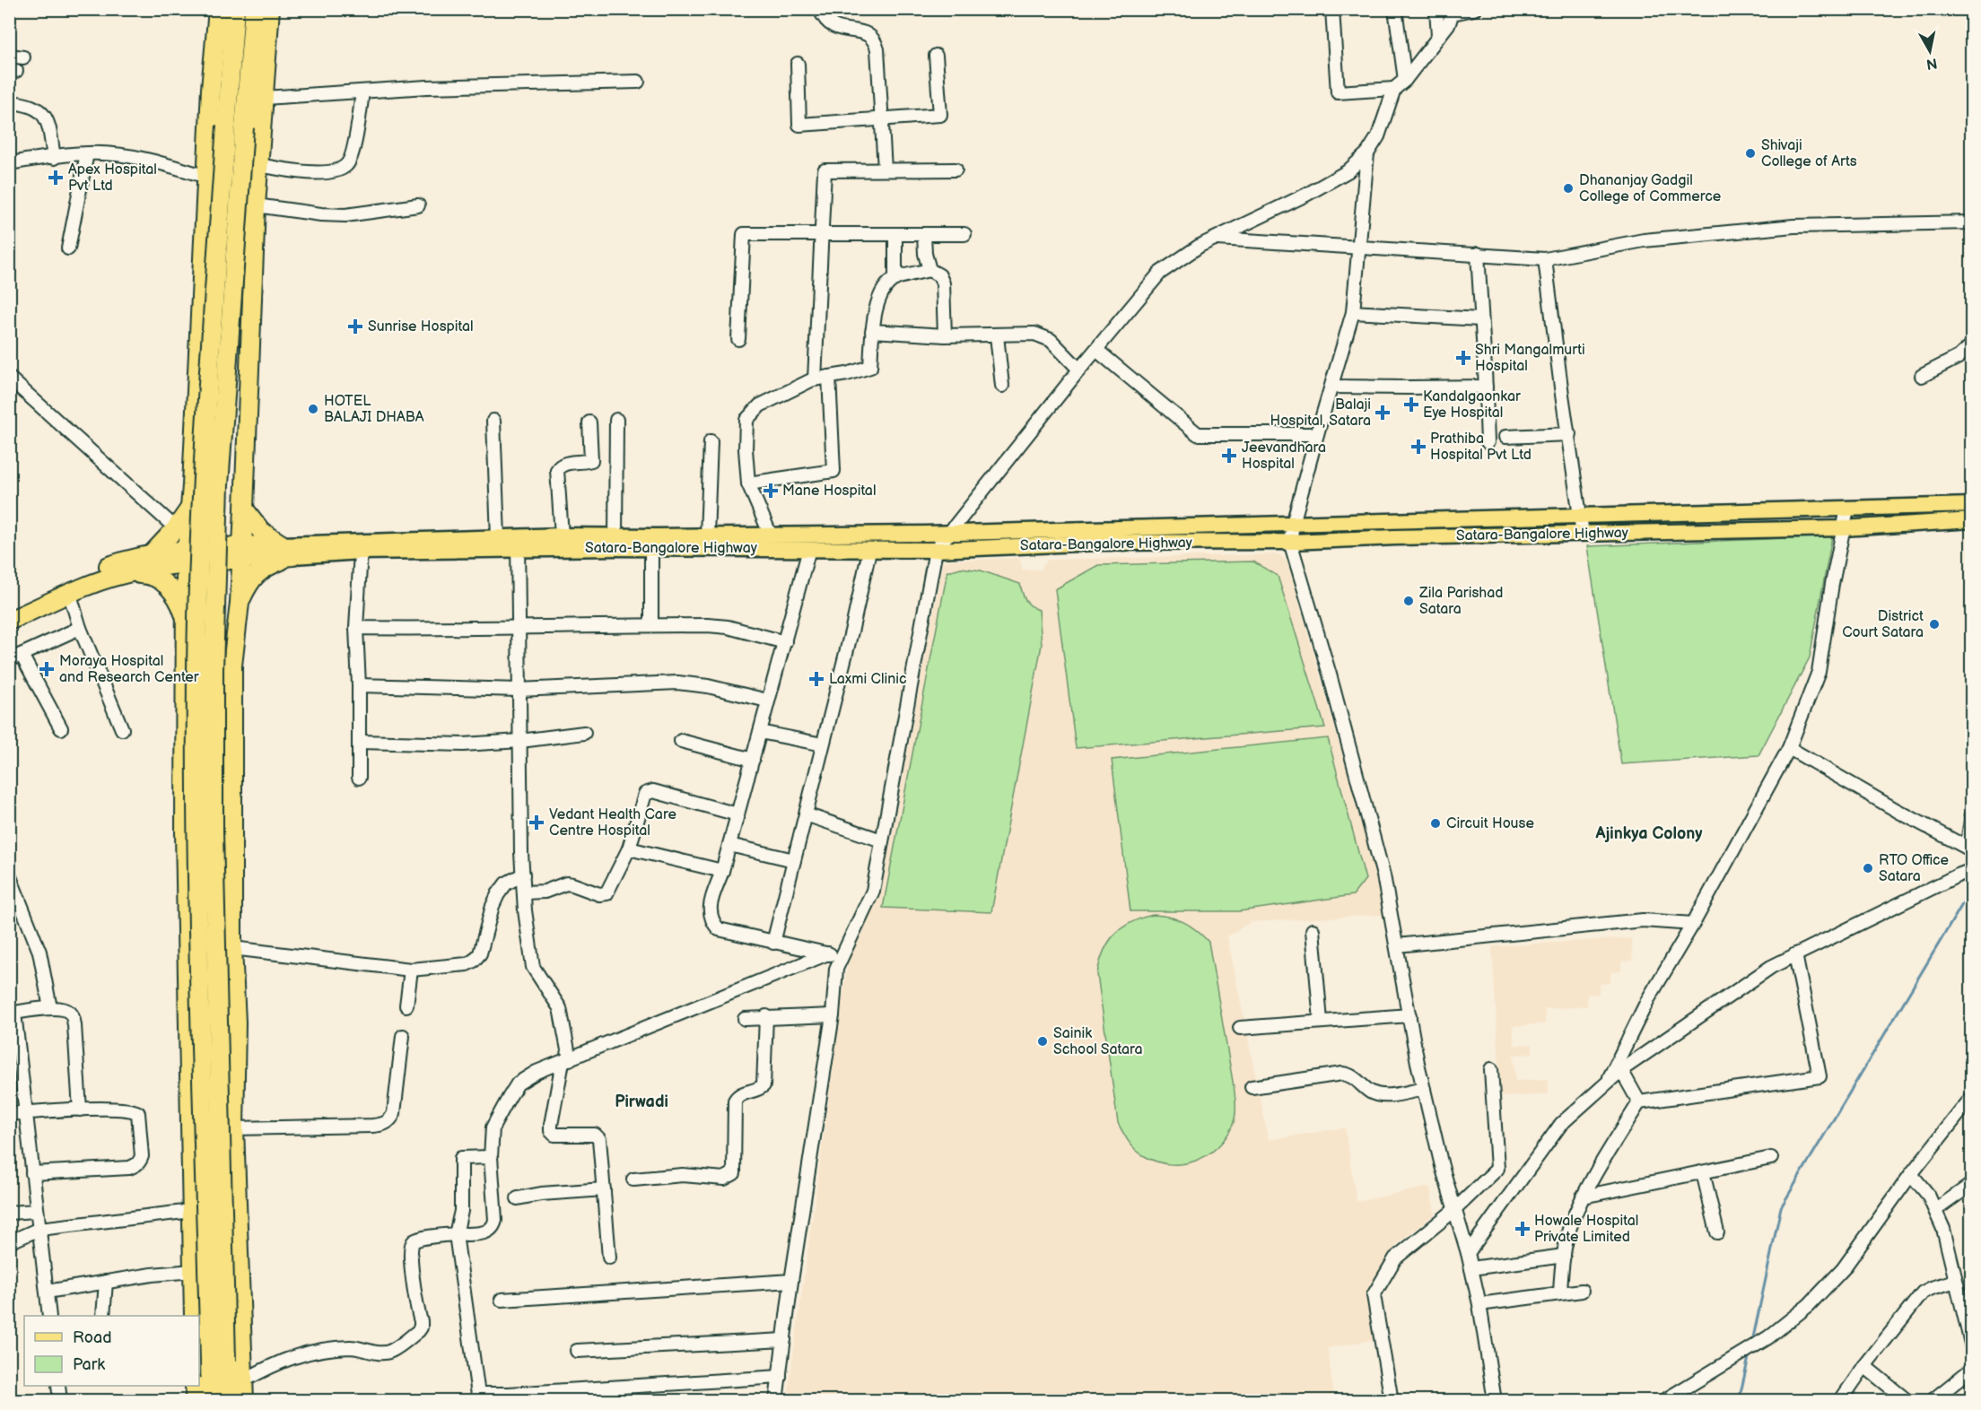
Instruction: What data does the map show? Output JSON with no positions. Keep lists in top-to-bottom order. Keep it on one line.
{"streets":{"highway":["Satara-Bangalore Highway"]},"districts":["Ajinkya Colony","Pirwadi"],"places":{"other":["Shivaji College of Arts","Dhananjay Gadgil College of Commerce","HOTEL BALAJI DHABA","Zila Parishad Satara","District Court Satara","Circuit House","RTO Office Satara","Sainik School Satara"],"health":["Apex Hospital Pvt Ltd","Sunrise Hospital","Shri Mangalmurti Hospital","Kandalgaonkar Eye Hospital","Balaji Hospital, Satara","Prathiba Hospital Pvt Ltd","Jeevandhara Hospital","Mane Hospital","Moraya Hospital and Research Center","Laxmi Clinic","Vedant Health Care Centre Hospital","Howale Hospital Private Limited"]},"legend":["Road","Park"],"north":"bottom"}
